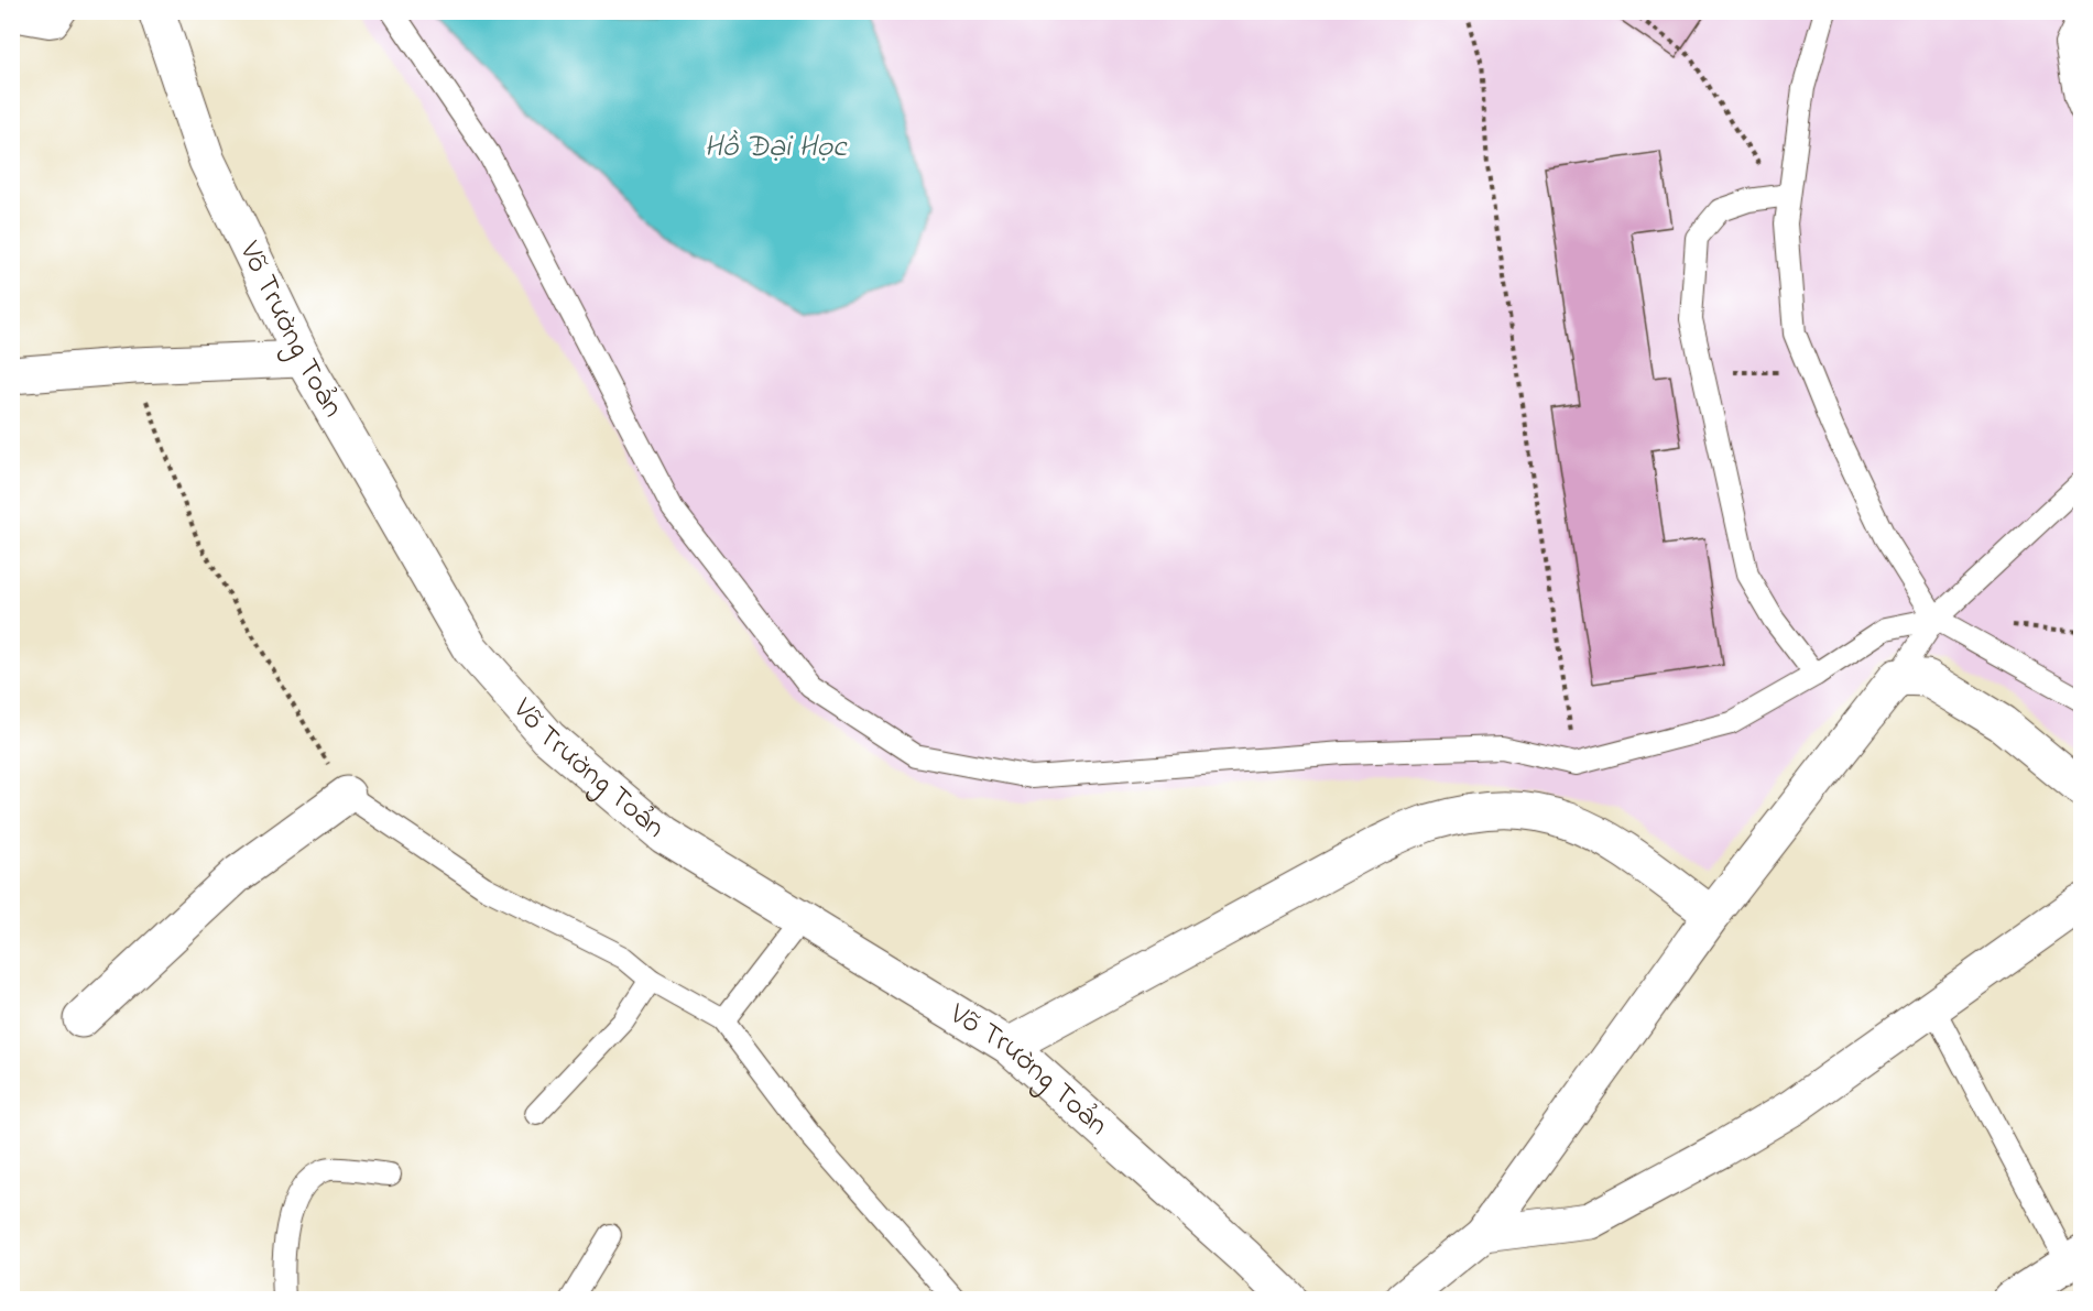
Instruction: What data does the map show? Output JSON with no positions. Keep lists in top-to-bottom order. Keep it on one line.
{"streets":{"street":["Võ Trường Toản"]},"water":["Hồ Đại Học"]}
